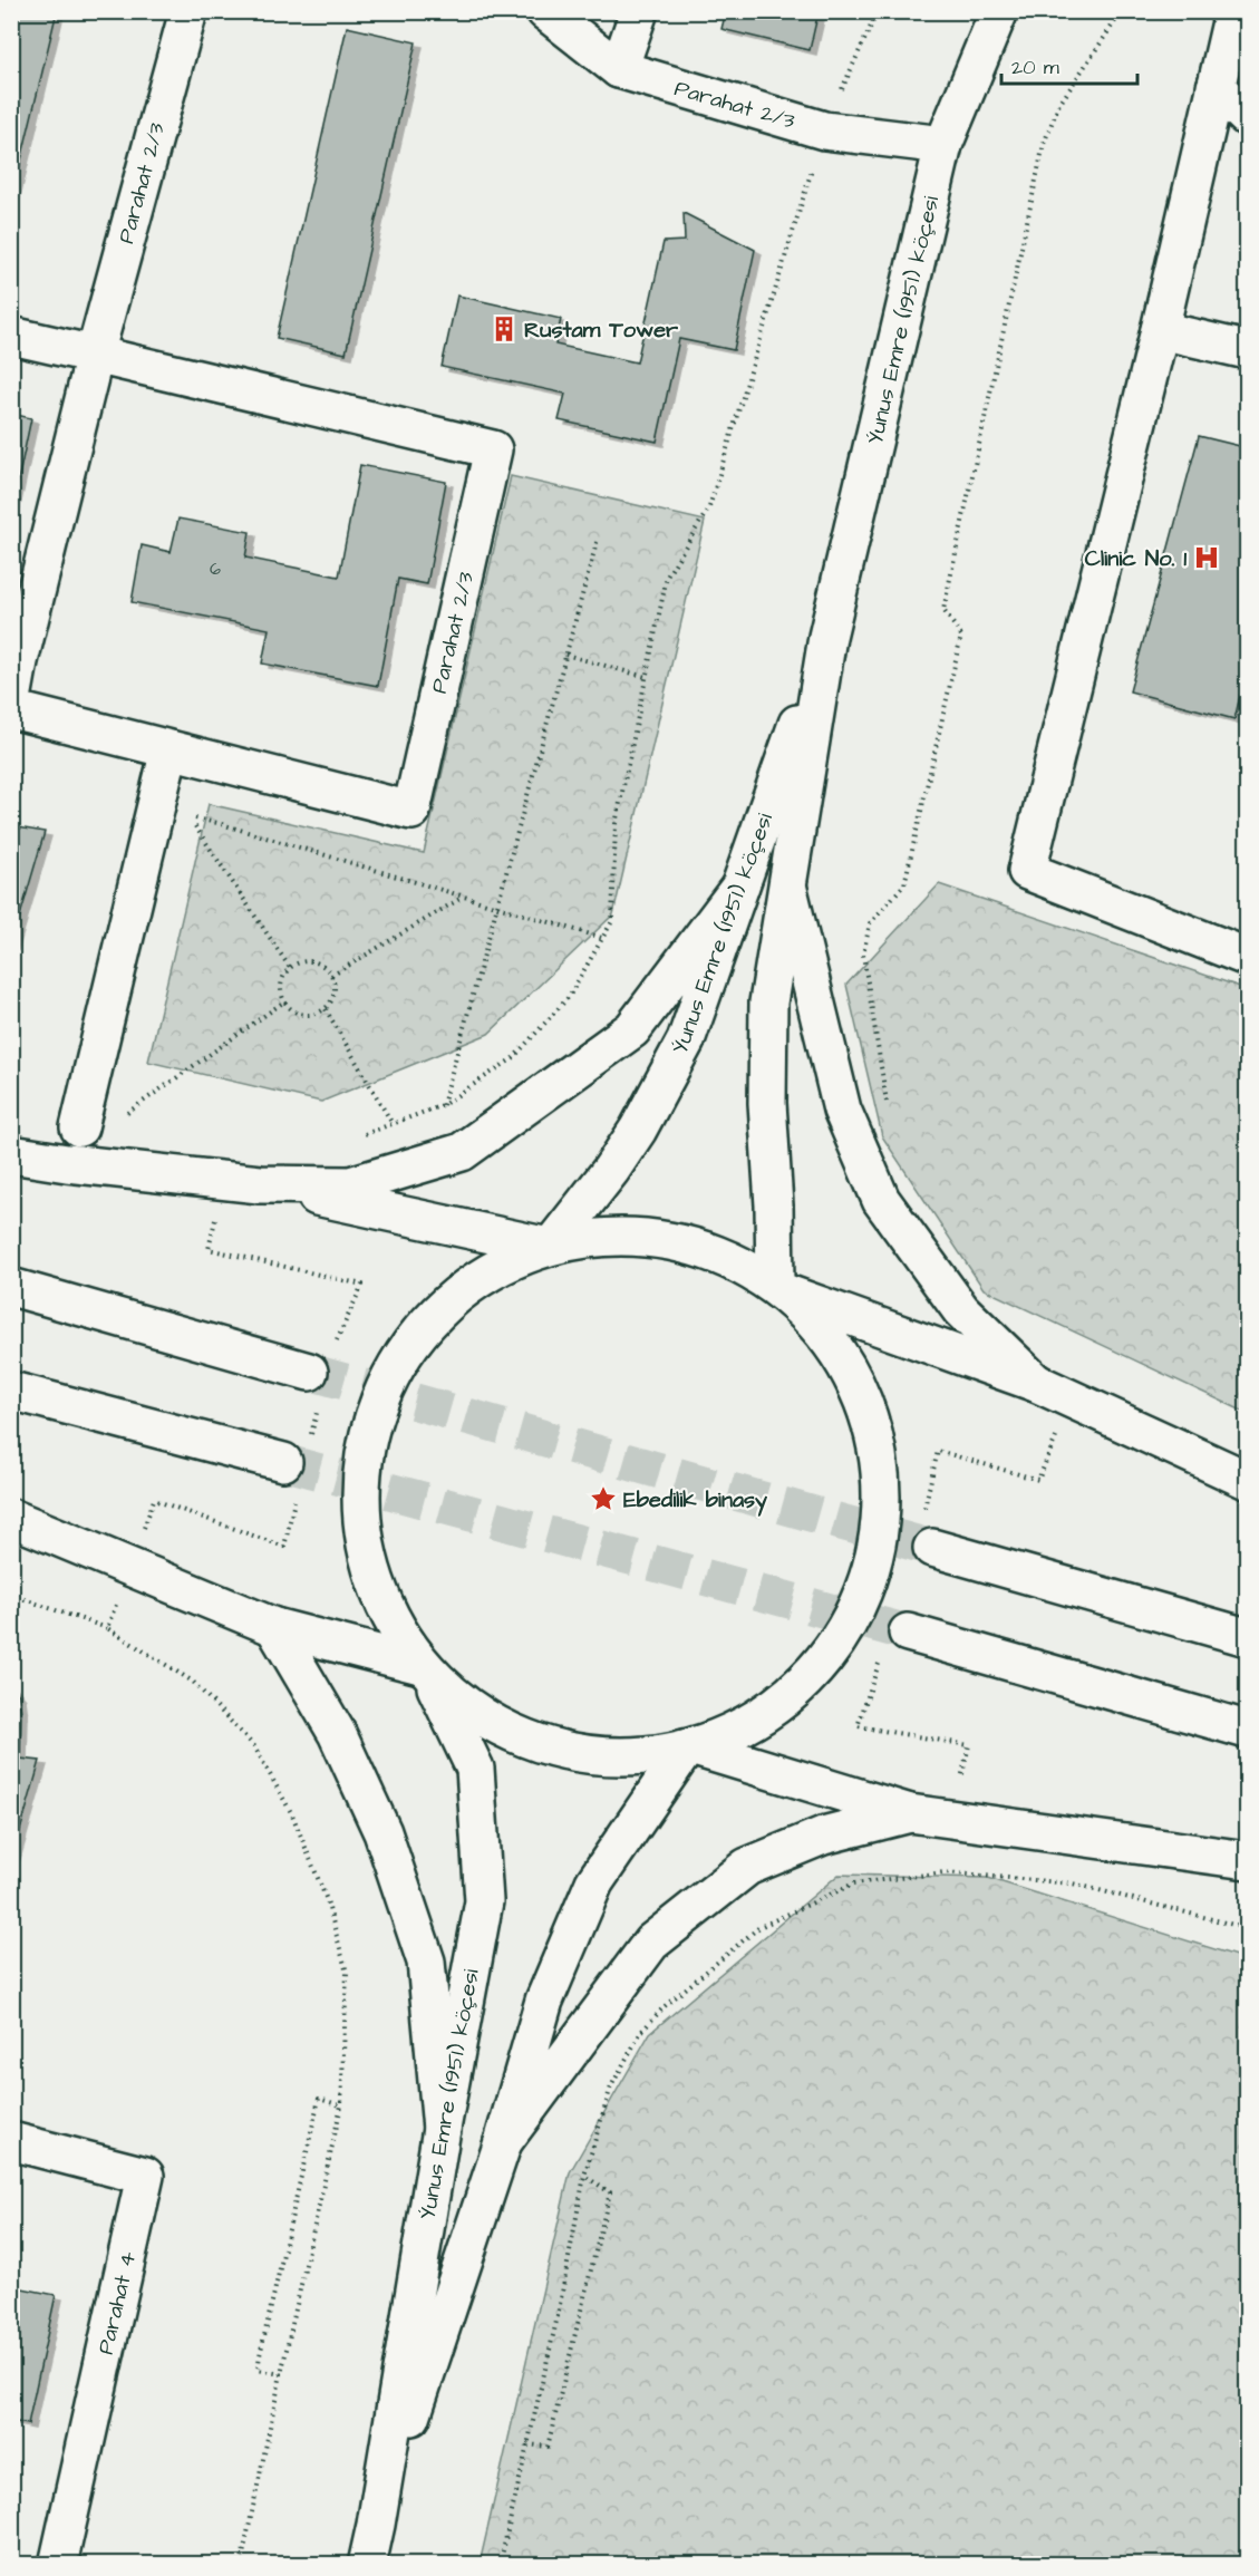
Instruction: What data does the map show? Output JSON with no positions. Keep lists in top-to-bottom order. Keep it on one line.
{"streets":{"street":["Parahat 2/3","Ýunus Emre (1951) köçesi","Parahat 4"]},"crossings":[["Parahat 2/3","Ýunus Emre (1951) köçesi"]],"places":{"building":["Rustam Tower"],"hospital":["Clinic No. 1"],"place":["Ebedilik binasy"]},"house_numbers":["6"],"scale_bar":"20 m"}
